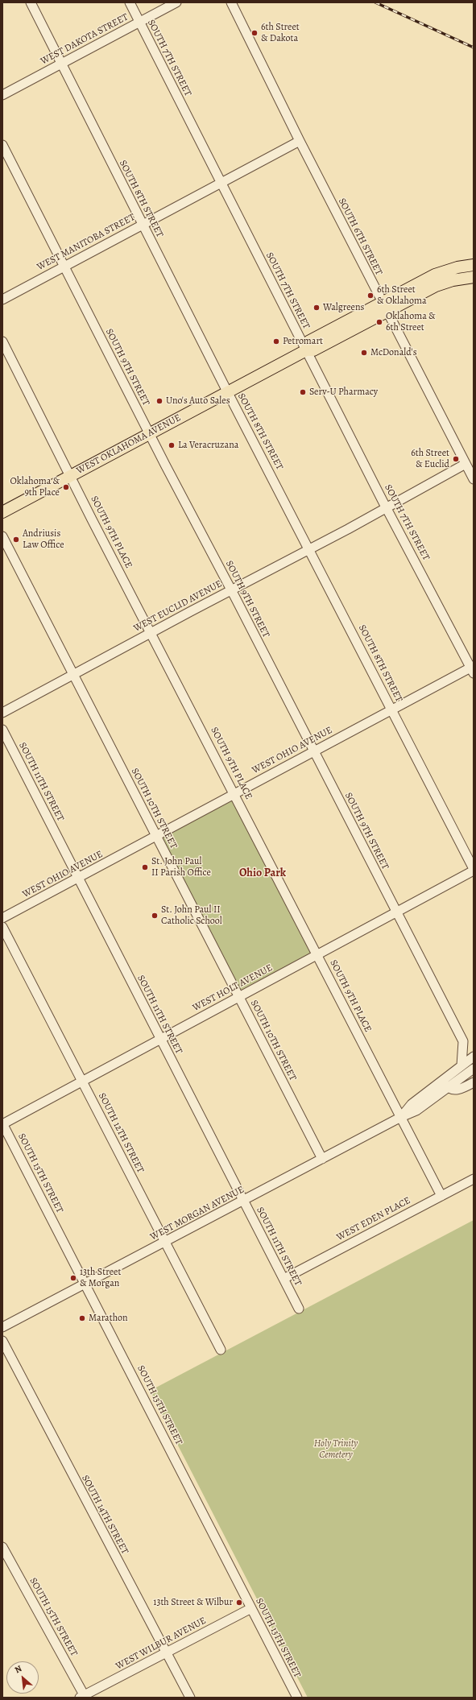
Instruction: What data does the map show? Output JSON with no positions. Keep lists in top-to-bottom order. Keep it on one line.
{"streets":{"main road":["WEST OKLAHOMA AVENUE"],"street":["WEST DAKOTA STREET","SOUTH 7TH STREET","SOUTH 8TH STREET","SOUTH 6TH STREET","WEST MANITOBA STREET","SOUTH 9TH STREET","SOUTH 9TH PLACE","WEST EUCLID AVENUE","WEST OHIO AVENUE","SOUTH 11TH STREET","SOUTH 10TH STREET","WEST HOLT AVENUE","SOUTH 12TH STREET","SOUTH 13TH STREET","WEST MORGAN AVENUE","WEST EDEN PLACE","SOUTH 14TH STREET","SOUTH 15TH STREET","WEST WILBUR AVENUE"]},"crossings":[["WEST DAKOTA STREET","SOUTH 7TH STREET"],["WEST DAKOTA STREET","SOUTH 8TH STREET"],["SOUTH 7TH STREET","WEST MANITOBA STREET"],["SOUTH 7TH STREET","WEST OKLAHOMA AVENUE"],["SOUTH 7TH STREET","WEST EUCLID AVENUE"],["SOUTH 7TH STREET","WEST OHIO AVENUE"],["SOUTH 8TH STREET","WEST MANITOBA STREET"],["SOUTH 8TH STREET","WEST OKLAHOMA AVENUE"],["SOUTH 8TH STREET","WEST EUCLID AVENUE"],["SOUTH 8TH STREET","WEST OHIO AVENUE"],["SOUTH 8TH STREET","WEST HOLT AVENUE"],["SOUTH 6TH STREET","WEST MANITOBA STREET"],["SOUTH 6TH STREET","WEST OKLAHOMA AVENUE"],["SOUTH 6TH STREET","WEST EUCLID AVENUE"],["WEST MANITOBA STREET","SOUTH 9TH STREET"],["SOUTH 9TH STREET","WEST OKLAHOMA AVENUE"],["SOUTH 9TH STREET","WEST EUCLID AVENUE"],["SOUTH 9TH STREET","WEST OHIO AVENUE"],["SOUTH 9TH STREET","WEST HOLT AVENUE"],["SOUTH 9TH STREET","WEST MORGAN AVENUE"],["WEST OKLAHOMA AVENUE","SOUTH 9TH PLACE"],["SOUTH 9TH PLACE","WEST EUCLID AVENUE"],["SOUTH 9TH PLACE","WEST OHIO AVENUE"],["SOUTH 9TH PLACE","WEST HOLT AVENUE"],["SOUTH 9TH PLACE","WEST MORGAN AVENUE"],["SOUTH 9TH PLACE","WEST EDEN PLACE"],["WEST EUCLID AVENUE","SOUTH 10TH STREET"],["WEST OHIO AVENUE","SOUTH 11TH STREET"],["WEST OHIO AVENUE","SOUTH 10TH STREET"],["SOUTH 11TH STREET","WEST HOLT AVENUE"],["SOUTH 11TH STREET","WEST MORGAN AVENUE"],["SOUTH 11TH STREET","WEST EDEN PLACE"],["SOUTH 10TH STREET","WEST HOLT AVENUE"],["SOUTH 10TH STREET","WEST MORGAN AVENUE"],["WEST HOLT AVENUE","SOUTH 12TH STREET"],["WEST HOLT AVENUE","SOUTH 13TH STREET"],["SOUTH 12TH STREET","WEST MORGAN AVENUE"],["SOUTH 13TH STREET","WEST MORGAN AVENUE"],["SOUTH 13TH STREET","WEST WILBUR AVENUE"],["SOUTH 14TH STREET","WEST WILBUR AVENUE"],["SOUTH 15TH STREET","WEST WILBUR AVENUE"]],"districts":["Ohio Park"],"parks":["Holy Trinity Cemetery"],"places":["6th Street & Dakota","6th Street & Oklahoma","Walgreens","Oklahoma & 6th Street","Petromart","McDonald's","Serv-U Pharmacy","Uno's Auto Sales","La Veracruzana","6th Street & Euclid","Oklahoma & 9th Place","Andriusis Law Office","St. John Paul II Parish Office","St. John Paul II Catholic School","13th Street & Morgan","Marathon","13th Street & Wilbur"],"north":"top left"}
